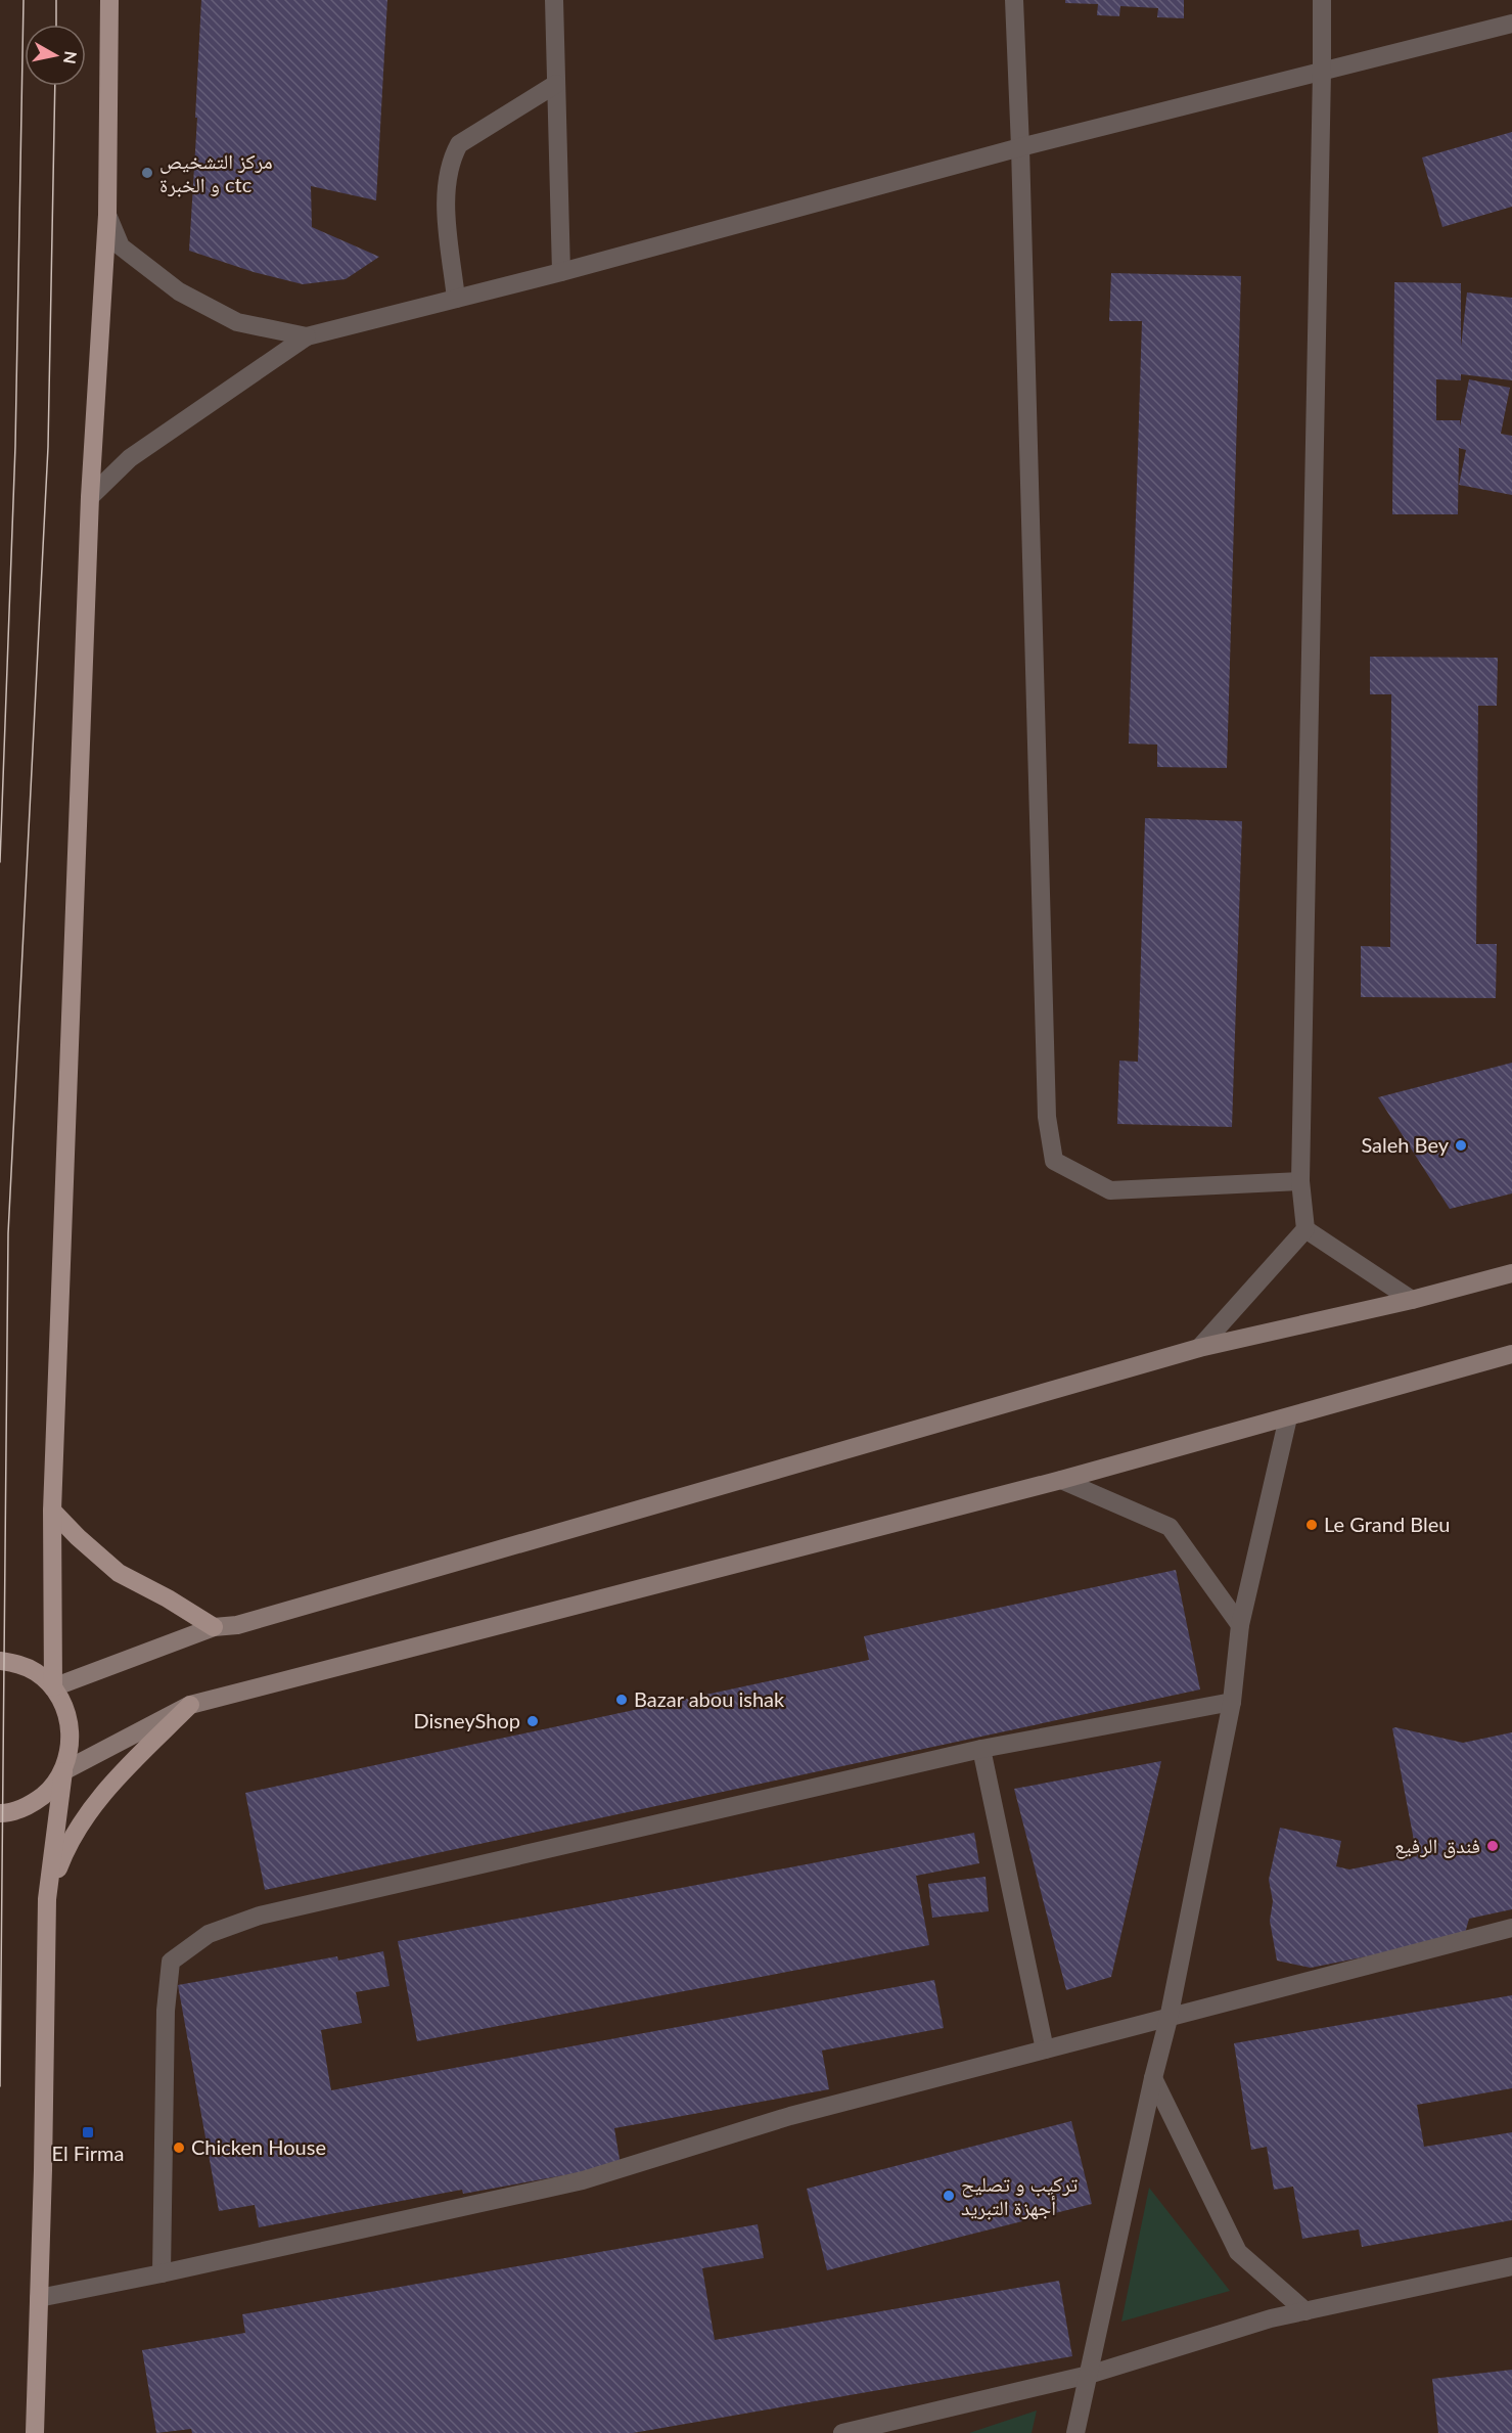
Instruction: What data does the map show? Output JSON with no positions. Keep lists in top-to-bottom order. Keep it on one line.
{"places":{"other":["مركز التشخيص و الخبرة ctc","Saleh Bey","Le Grand Bleu","Bazar abou ishak","DisneyShop","فندق الرفيع","Chicken House","تركيب و تصليح أجهزة التبريد"],"transit":["El Firma"]},"north":"right"}
